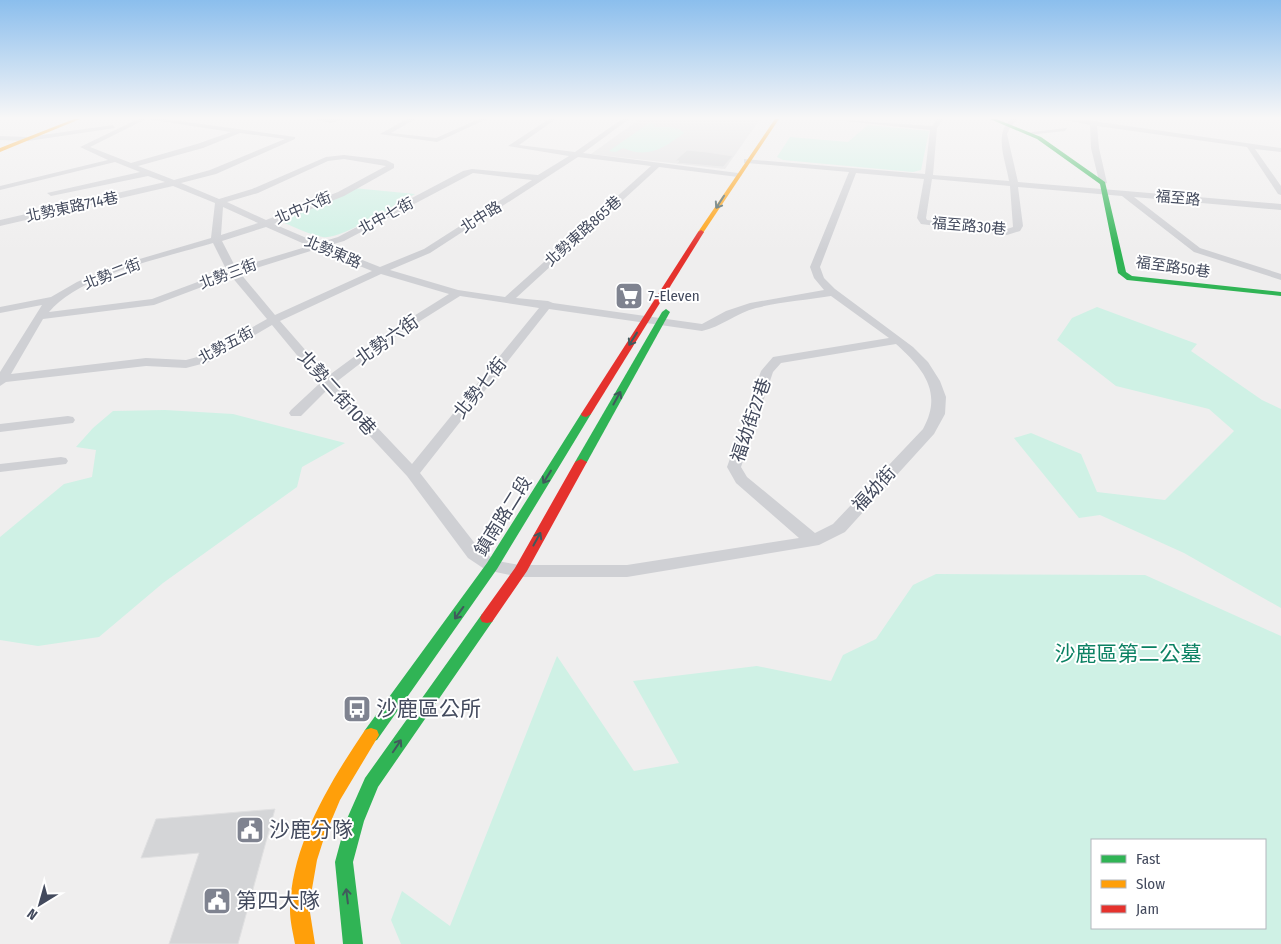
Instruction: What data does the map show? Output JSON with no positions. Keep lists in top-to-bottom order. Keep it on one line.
{"streets":{"street":["福至路","北勢東路714巷","北中六街","北中七街","北中路","福至路30巷","北勢東路865巷","北勢東路","福至路50巷","北勢二街","北勢三街","北勢六街","北勢五街","北勢七街","北勢二街10巷","福幼街27巷","福幼街","鎮南路二段"]},"crossings":[["福至路","福至路30巷"],["福至路","福至路50巷"],["福至路","福幼街"],["北勢東路714巷","北勢東路"],["北中六街","北勢東路"],["北中六街","北勢二街"],["北中七街","北中路"],["北中七街","北勢東路"],["北中七街","北勢三街"],["北中路","北勢東路"],["北中路","北勢五街"],["北勢東路865巷","北勢東路"],["北勢東路","北勢二街"],["北勢東路","北勢三街"],["北勢東路","北勢六街"],["北勢東路","北勢五街"],["北勢東路","北勢七街"],["北勢東路","福幼街"],["北勢東路","鎮南路二段"],["北勢二街","北勢三街"],["北勢二街","北勢五街"],["北勢二街","北勢二街10巷"],["北勢三街","北勢二街10巷"],["北勢六街","北勢二街10巷"],["北勢五街","北勢二街10巷"],["北勢七街","北勢二街10巷"],["北勢二街10巷","福幼街"],["北勢二街10巷","鎮南路二段"],["福幼街27巷","福幼街"],["福幼街","鎮南路二段"]],"parks":["沙鹿區第二公墓"],"places":{"supermarket":["7-Eleven"],"bus stop":["沙鹿區公所"],"public building":["沙鹿分隊","第四大隊"]},"legend":["Fast","Slow","Jam"],"north":"bottom left"}
